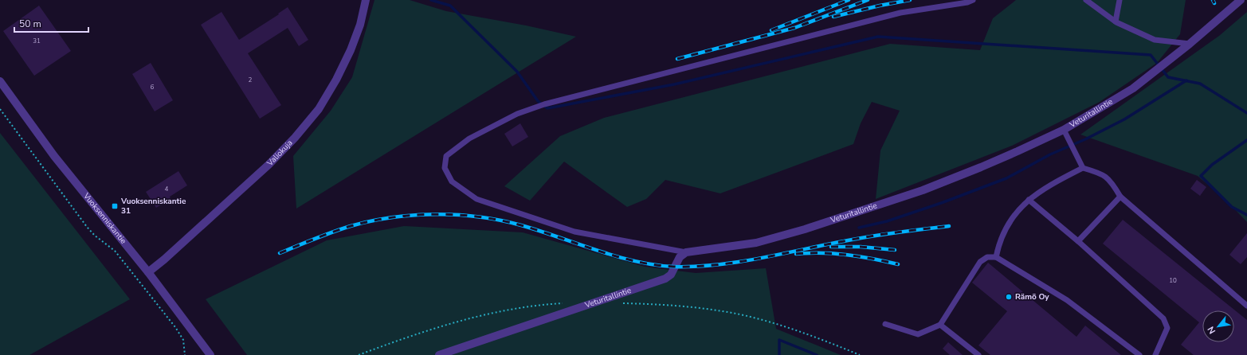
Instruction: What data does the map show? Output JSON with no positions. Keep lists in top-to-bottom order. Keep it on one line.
{"streets":{"street":["Veturitallintie","Valiokuja","Vuoksenniskantie"]},"crossings":[["Valiokuja","Vuoksenniskantie"]],"places":{"transit":["Vuoksenniskantie 31"],"other":["Rämö Oy"]},"house_numbers":["31","2","6","4","10"],"scale_bar":"50 m","north":"bottom left"}
